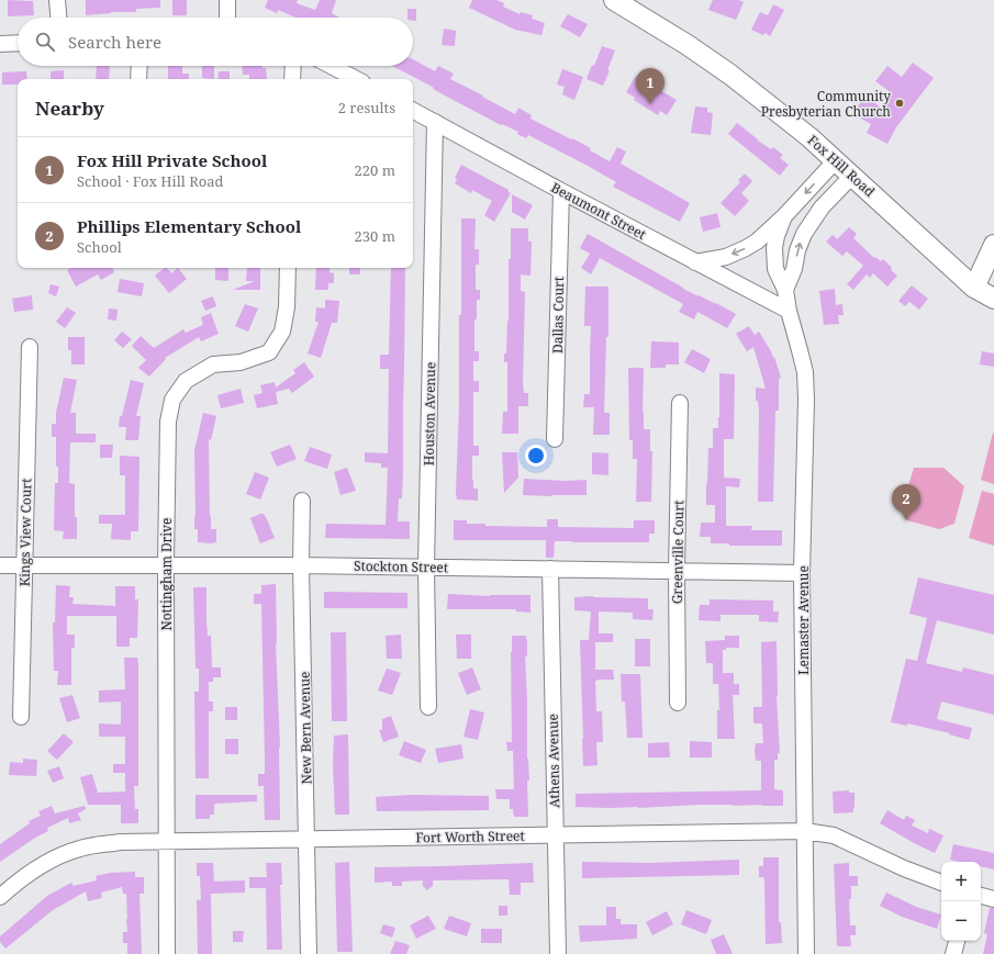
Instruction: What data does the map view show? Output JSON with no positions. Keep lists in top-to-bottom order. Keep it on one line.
{"streets":{"main road":["Fox Hill Road"],"street":["Beaumont Street","Dallas Court","Houston Avenue","Kings View Court","Greenville Court","Stockton Street","Nottingham Drive","Lemaster Avenue","New Bern Avenue","Athens Avenue","Fort Worth Street"]},"crossings":[["Fox Hill Road","Lemaster Avenue"],["Beaumont Street","Dallas Court"],["Beaumont Street","Houston Avenue"],["Beaumont Street","Lemaster Avenue"],["Houston Avenue","Stockton Street"],["Kings View Court","Stockton Street"],["Greenville Court","Stockton Street"],["Stockton Street","Nottingham Drive"],["Stockton Street","Lemaster Avenue"],["Stockton Street","New Bern Avenue"],["Stockton Street","Athens Avenue"],["Nottingham Drive","Fort Worth Street"],["Lemaster Avenue","Fort Worth Street"],["New Bern Avenue","Fort Worth Street"],["Athens Avenue","Fort Worth Street"]],"places":["Community Presbyterian Church"],"page":{"search":"Search here","pins":["1","2"],"heading":["Nearby","2 results"],"list":[{"mark":"1","name":"Fox Hill Private School","note":"School · Fox Hill Road","value":"220 m"},{"mark":"2","name":"Phillips Elementary School","note":"School","value":"230 m"}],"map_buttons":["+","−"]}}
